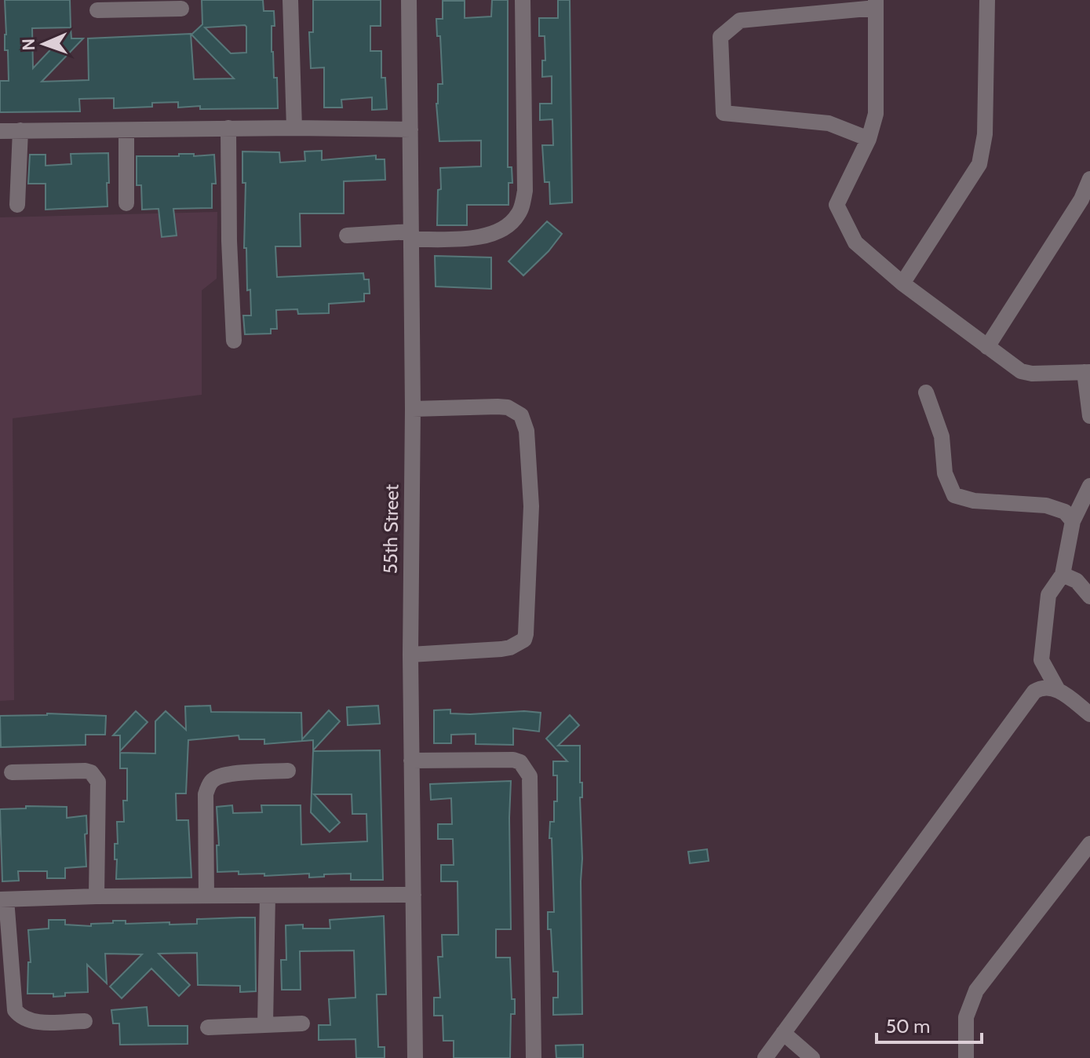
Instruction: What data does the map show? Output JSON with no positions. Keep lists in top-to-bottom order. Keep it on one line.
{"streets":{"street":["55th Street"]},"scale_bar":"50 m","north":"left"}
